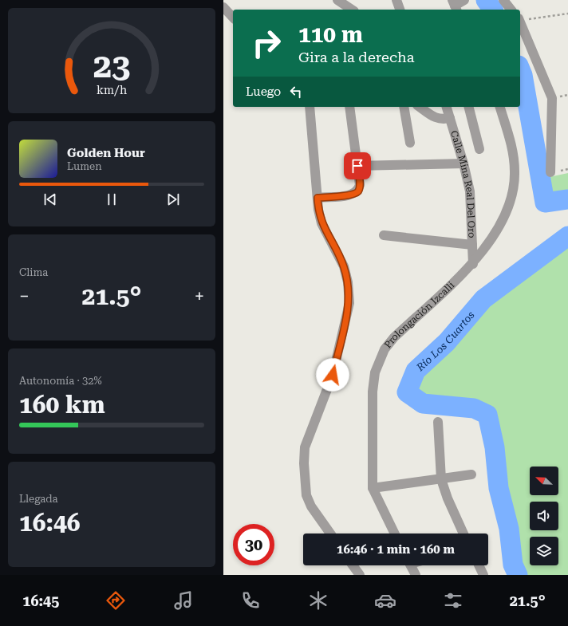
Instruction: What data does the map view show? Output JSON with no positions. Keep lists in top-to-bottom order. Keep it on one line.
{"streets":{"street":["Calle Mina Real Del Oro","Prolongación Izcalli"]},"crossings":[["Calle Mina Real Del Oro","Prolongación Izcalli"]],"water":["Río Los Cuartos"],"north":"top left","page":{"turn":["110 m","Gira a la derecha"],"then":"Luego","song":["Golden Hour","Lumen"],"tile":["Clima",["Autonomía · 32%","160 km"],["Llegada","16:46"]],"heat":["−","21.5°","+"],"limit":"30","trip":"16:46 · 1 min · 160 m","tabs":["16:45","21.5°"],"gauge":["23","km/h"]}}
